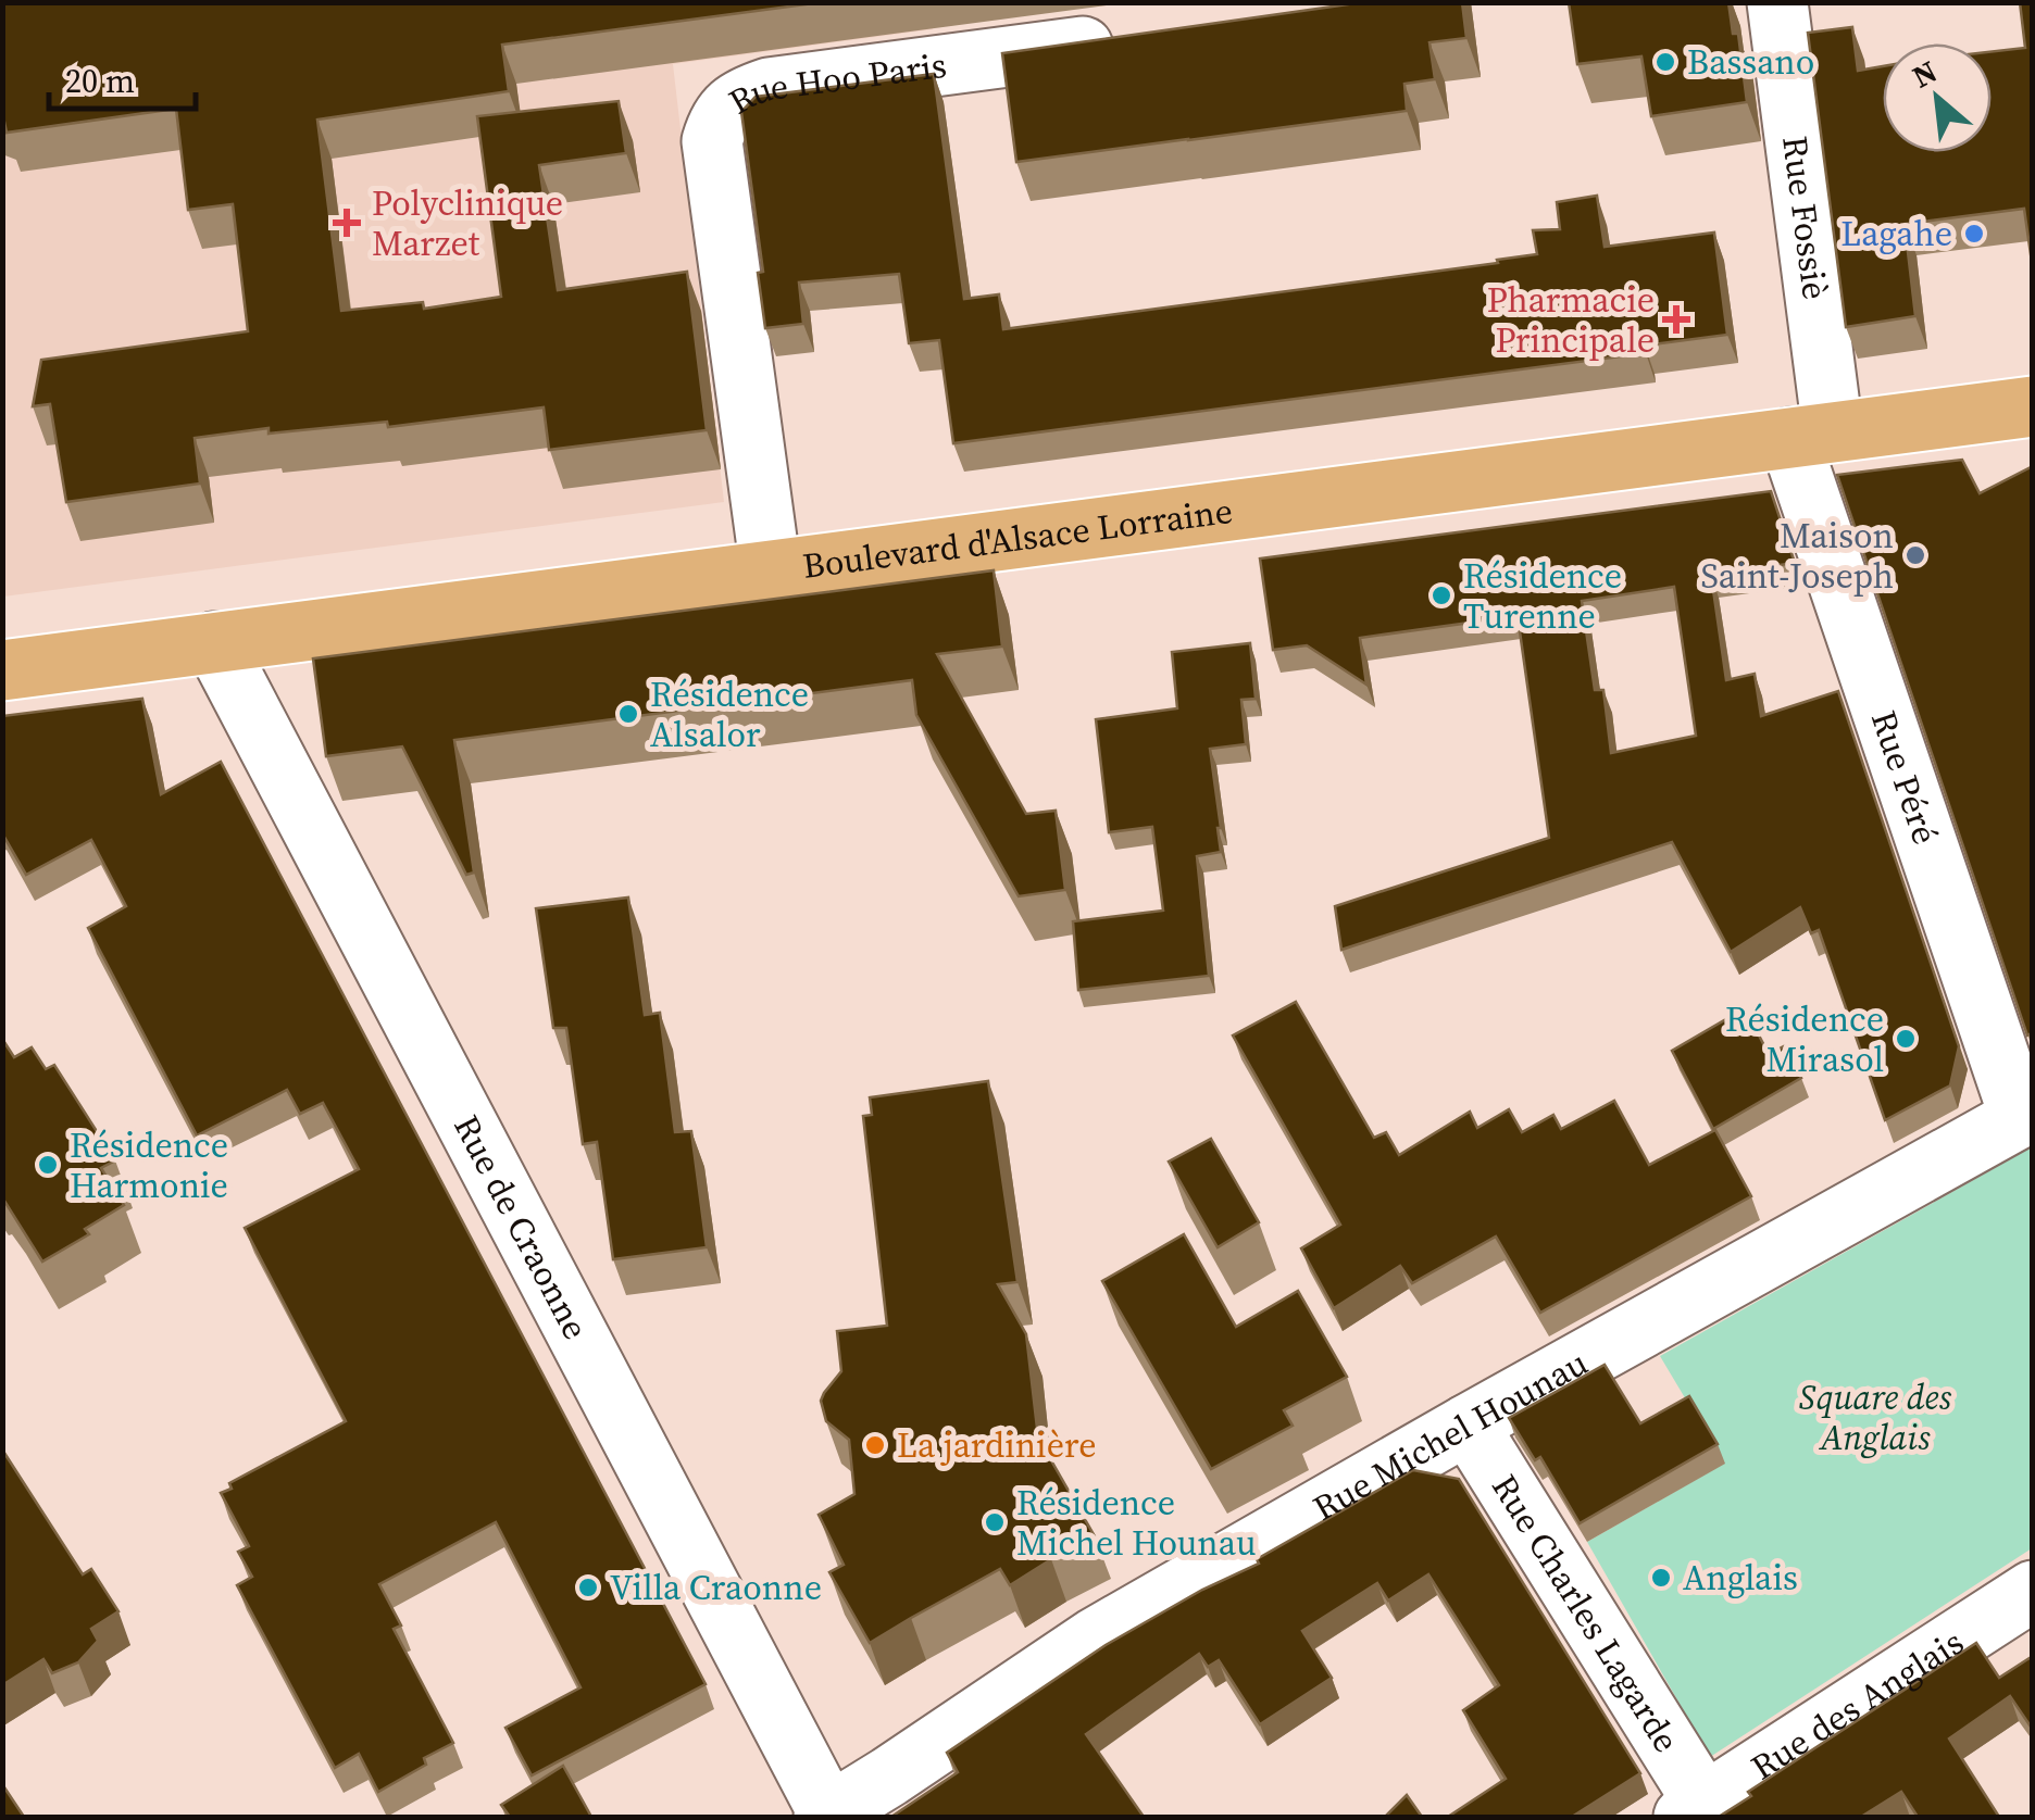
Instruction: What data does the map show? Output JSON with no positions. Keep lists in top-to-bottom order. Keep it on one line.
{"streets":{"main road":["Boulevard d'Alsace Lorraine"],"street":["Rue Hoo Paris","Rue Fossiè","Rue Péré","Rue de Craonne","Rue Michel Hounau","Rue Charles Lagarde","Rue des Anglais"]},"crossings":[["Rue Hoo Paris","Boulevard d'Alsace Lorraine"],["Rue Fossiè","Boulevard d'Alsace Lorraine"],["Rue Fossiè","Rue Péré"],["Boulevard d'Alsace Lorraine","Rue Péré"],["Boulevard d'Alsace Lorraine","Rue de Craonne"],["Rue Péré","Rue Michel Hounau"],["Rue de Craonne","Rue Michel Hounau"],["Rue Michel Hounau","Rue Charles Lagarde"],["Rue Charles Lagarde","Rue des Anglais"]],"parks":["Square des Anglais"],"places":{"other":["Bassano","Lagahe","Maison Saint-Joseph","Résidence Turenne","Résidence Alsalor","Résidence Mirasol","Résidence Harmonie","La jardinière","Résidence Michel Hounau","Anglais","Villa Craonne"],"health":["Polyclinique Marzet","Pharmacie Principale"]},"scale_bar":"20 m","north":"top left"}
